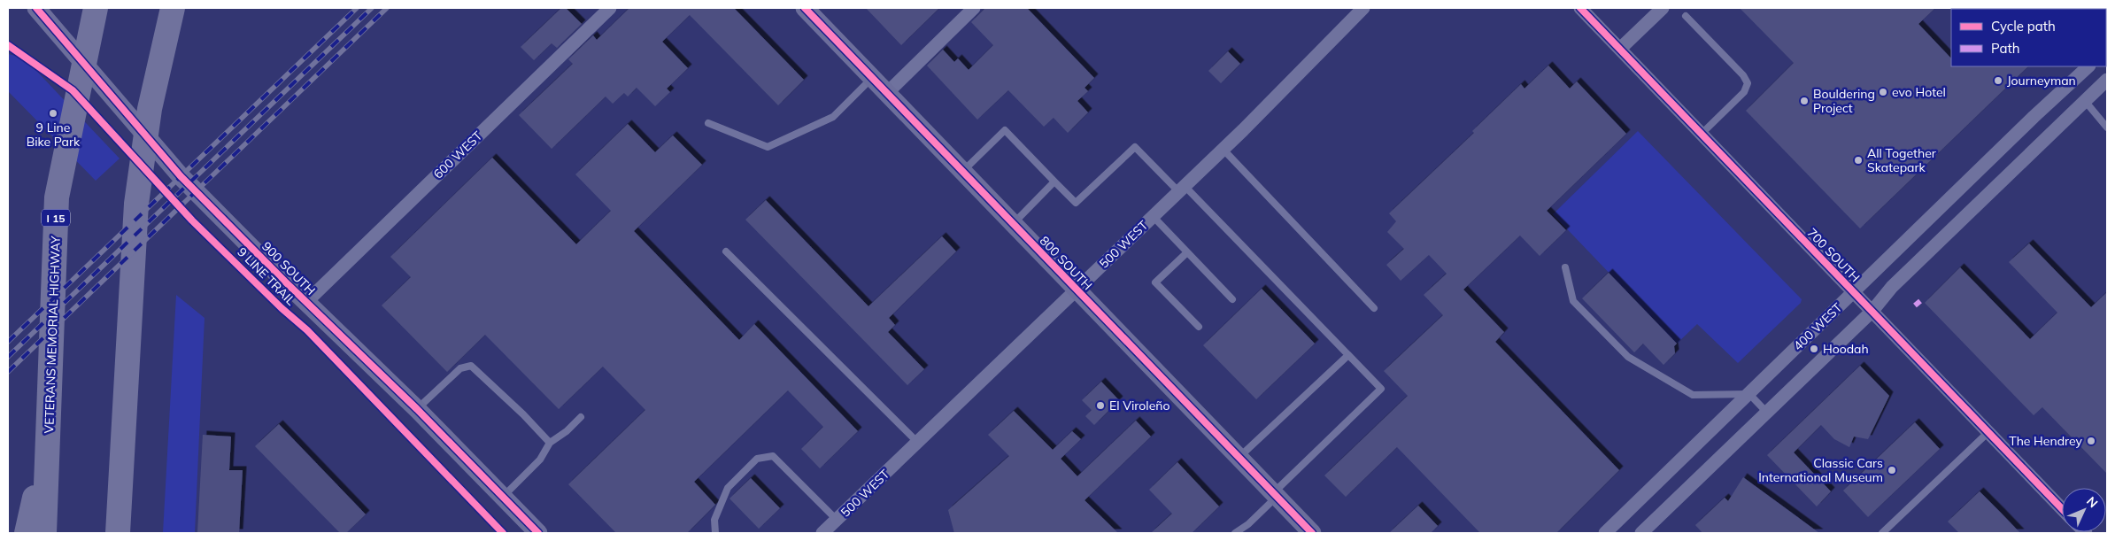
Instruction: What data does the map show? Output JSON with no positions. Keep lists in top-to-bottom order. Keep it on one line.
{"streets":{"highway":["I 15","VETERANS MEMORIAL HIGHWAY"],"street":["600 WEST","500 WEST","700 SOUTH","800 SOUTH","900 SOUTH","400 WEST"],"cycle path":["9 LINE TRAIL"]},"crossings":[["600 WEST","900 SOUTH"],["500 WEST","800 SOUTH"],["700 SOUTH","400 WEST"]],"places":["Journeyman","evo Hotel","Bouldering Project","9 Line Bike Park","All Together Skatepark","Hoodah","El Viroleño","The Hendrey","Classic Cars International Museum"],"legend":["Cycle path","Path"],"north":"top right"}
